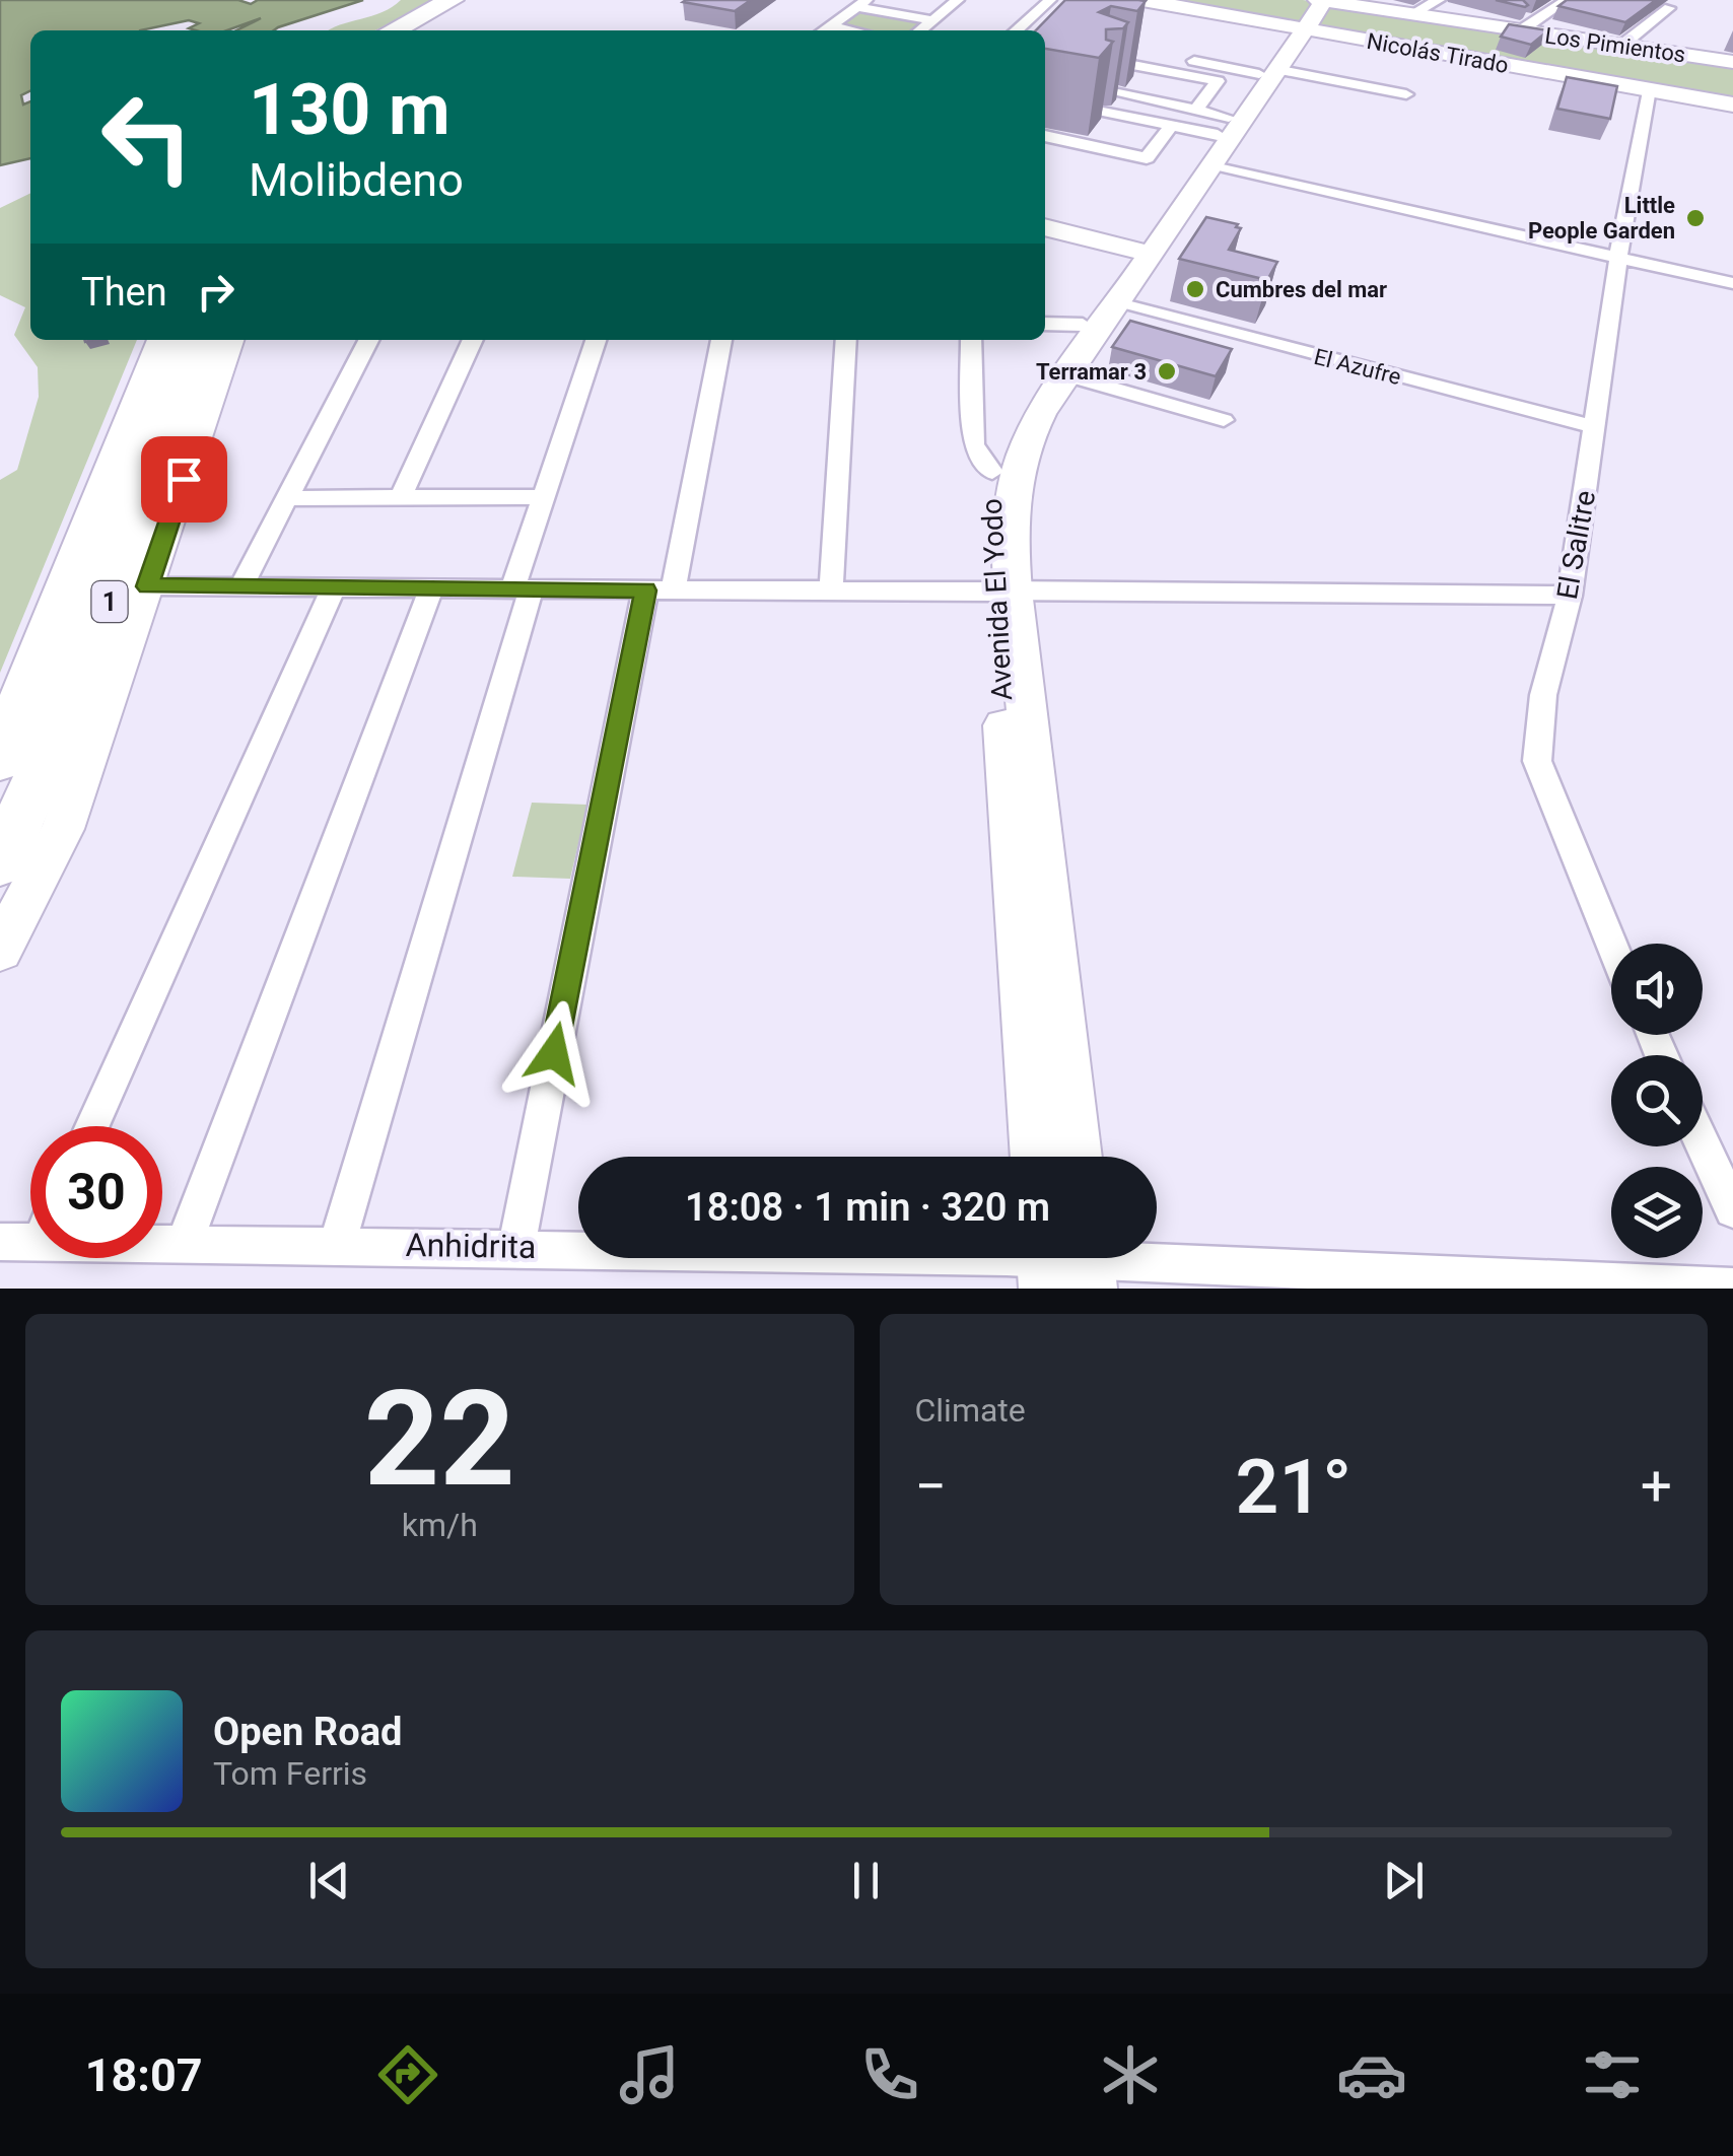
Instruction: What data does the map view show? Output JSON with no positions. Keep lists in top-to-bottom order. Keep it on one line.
{"streets":{"highway":["1"],"street":["Los Pimientos","Nicolás Tirado","El Azufre","El Salitre","Avenida El Yodo","Anhidrita"]},"crossings":[["Los Pimientos","Avenida El Yodo"],["Nicolás Tirado","El Salitre"],["Nicolás Tirado","Avenida El Yodo"],["El Azufre","El Salitre"],["El Azufre","Avenida El Yodo"]],"places":["Little People Garden","Cumbres del mar","Terramar 3"],"page":{"turn":["130 m","Molibdeno"],"then":"Then","limit":"30","trip":"18:08 · 1 min · 320 m","tile":[["22","km/h"],"Climate"],"heat":["−","21°","+"],"song":["Open Road","Tom Ferris"],"tabs":"18:07"}}
